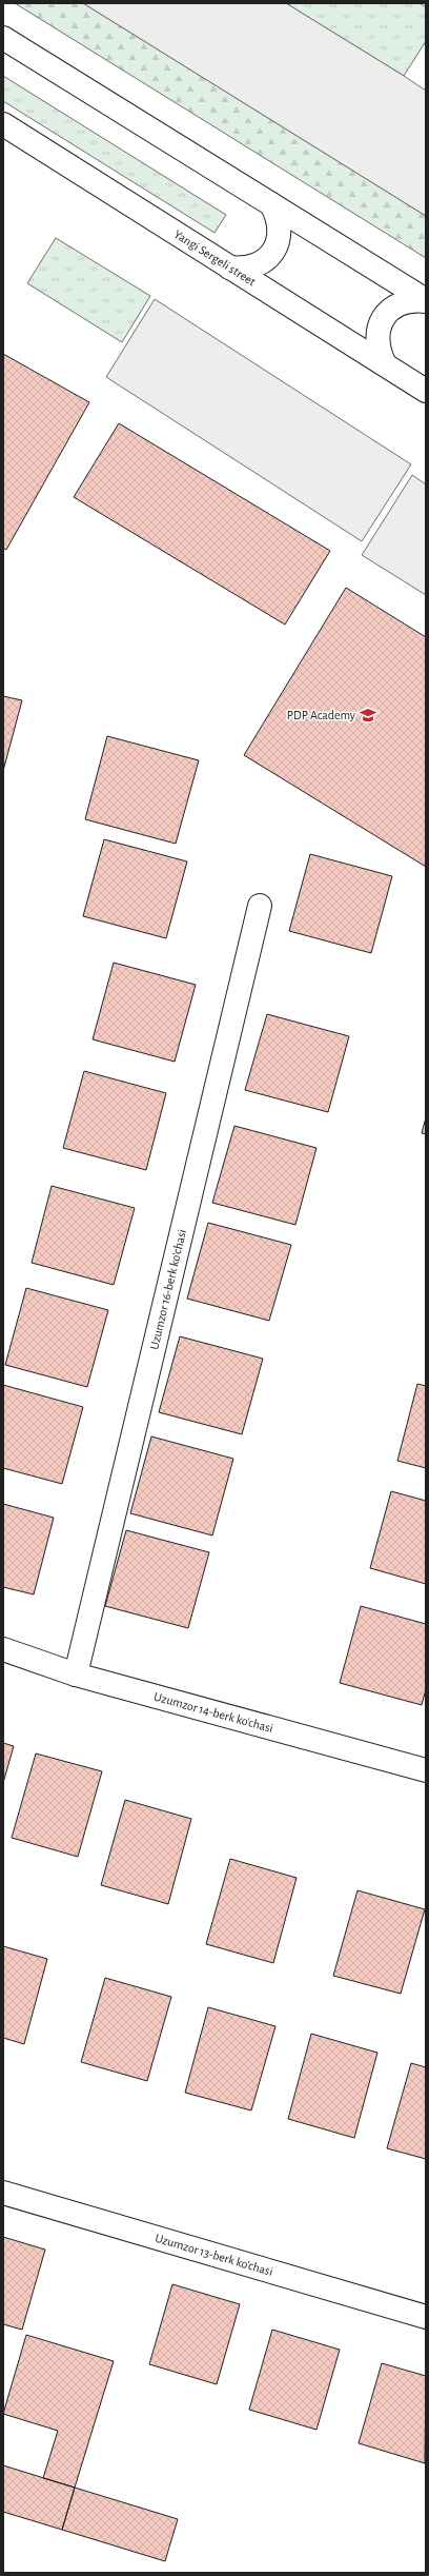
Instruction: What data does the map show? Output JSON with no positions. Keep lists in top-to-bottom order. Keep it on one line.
{"streets":{"street":["Yangi Sergeli street","Uzumzor 16-berk ko'chasi","Uzumzor 14-berk ko'chasi","Uzumzor 13-berk ko'chasi"]},"crossings":[["Uzumzor 16-berk ko'chasi","Uzumzor 14-berk ko'chasi"]],"places":{"school or university":["PDP Academy"]}}
